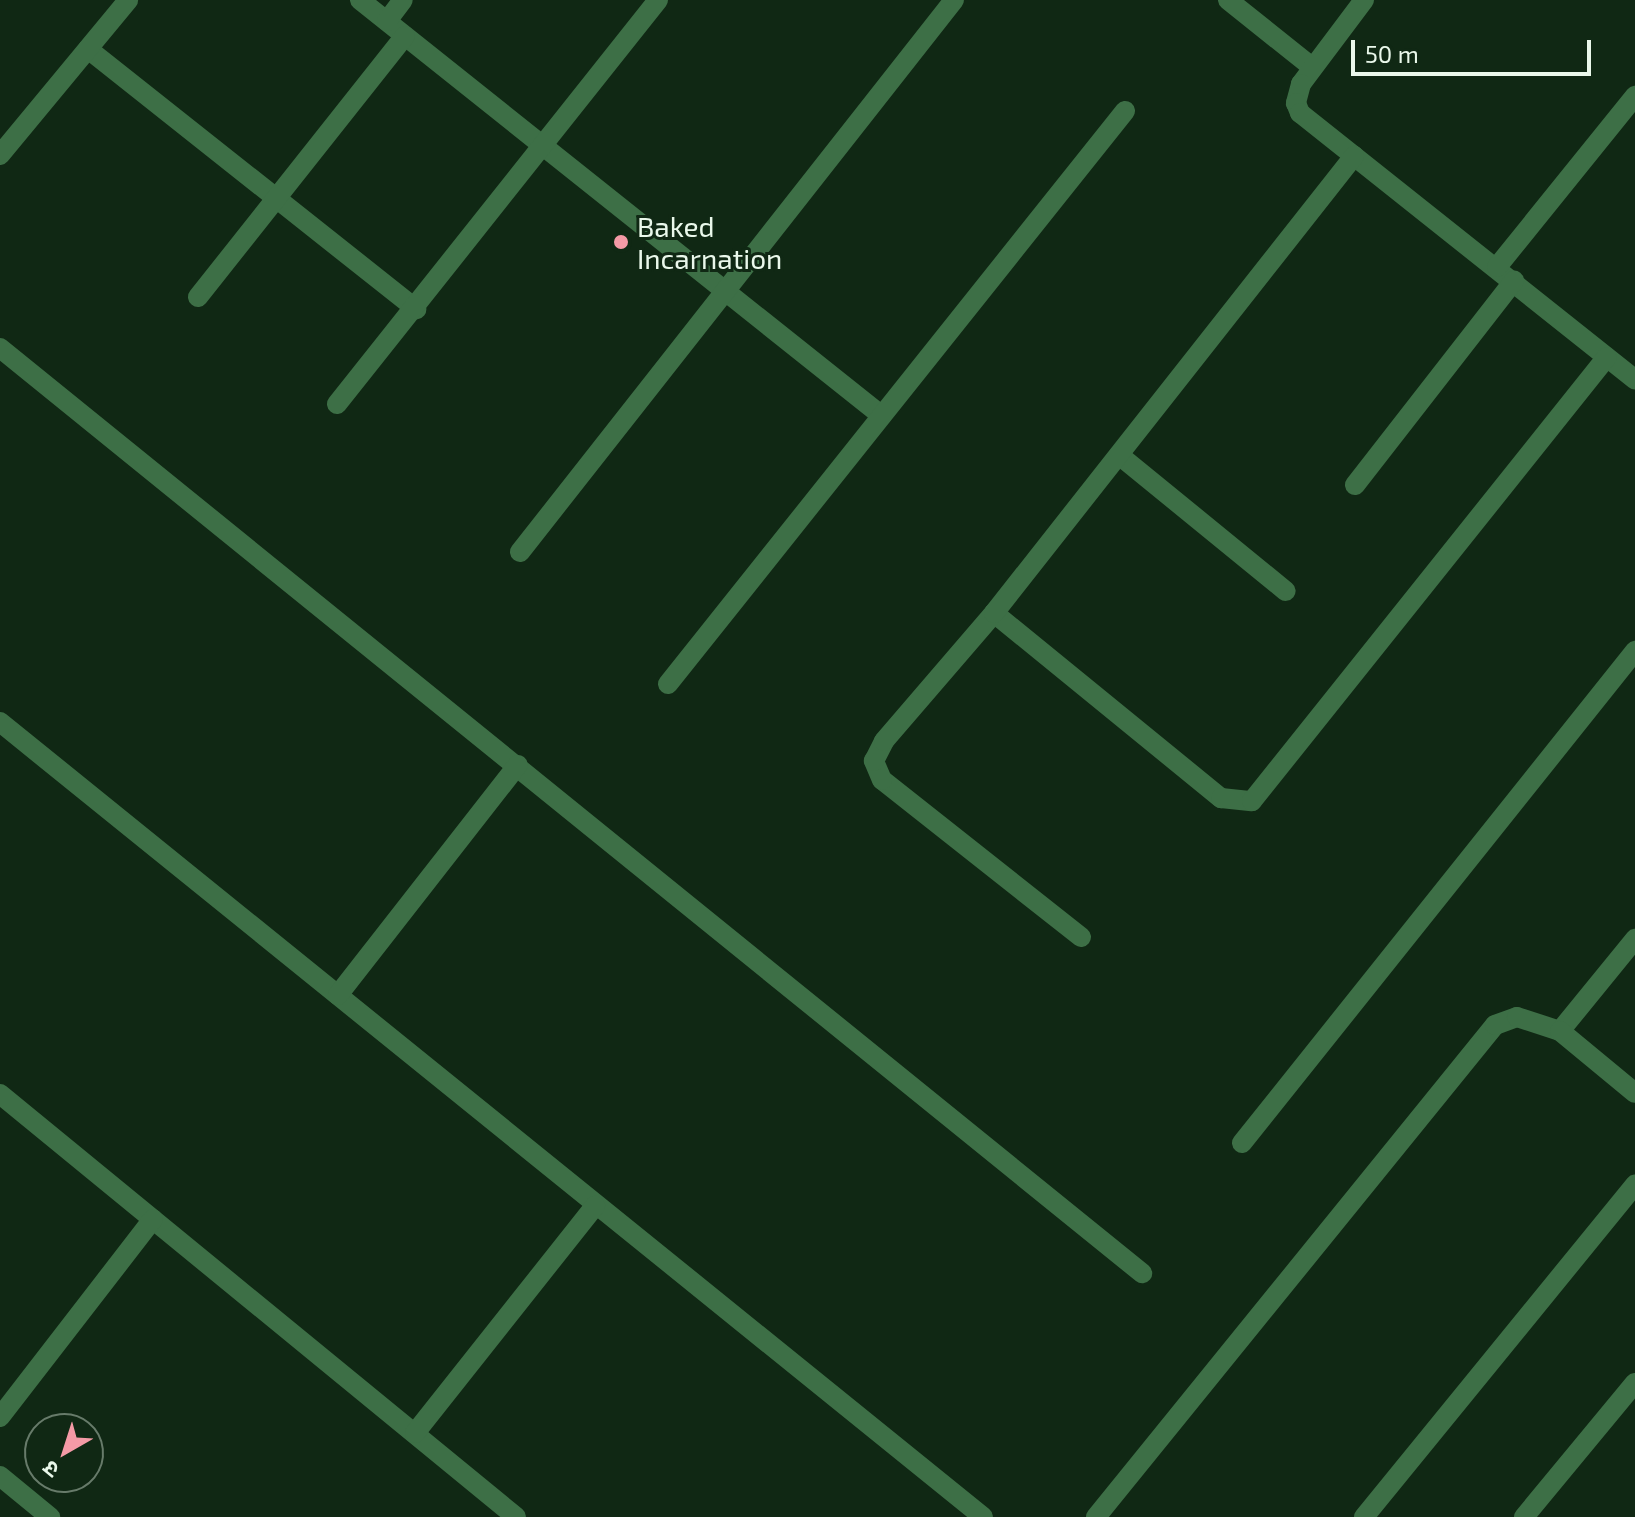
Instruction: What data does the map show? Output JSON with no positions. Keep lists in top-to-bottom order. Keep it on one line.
{"places":["Baked Incarnation"],"scale_bar":"50 m","north":"bottom left"}
